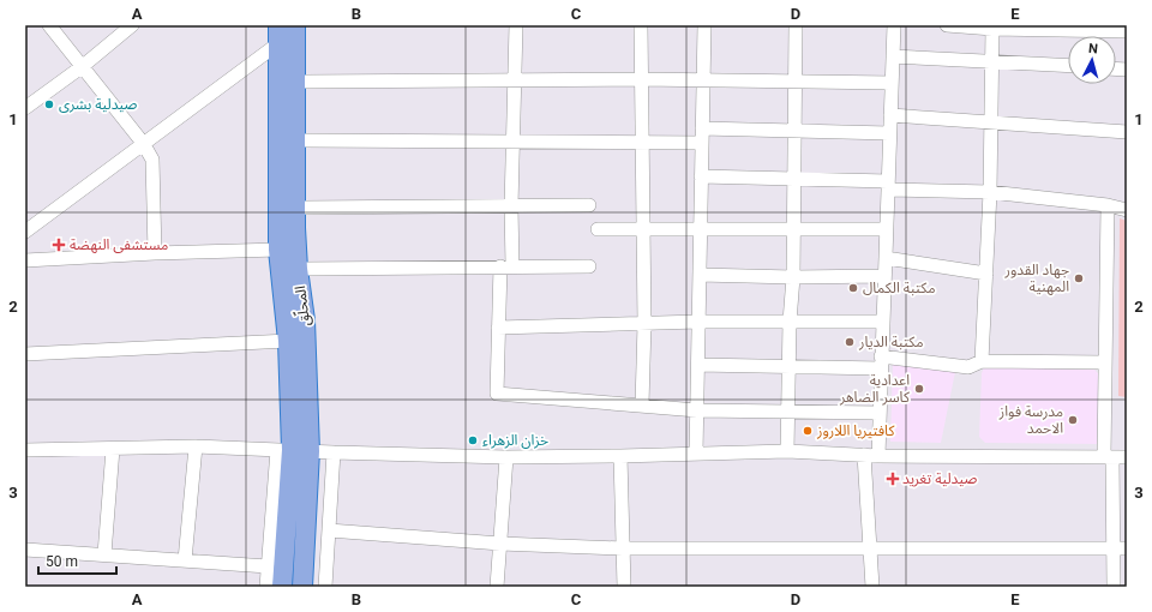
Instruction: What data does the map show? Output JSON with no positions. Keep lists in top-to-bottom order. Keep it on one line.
{"streets":{"highway":["المحلّق"]},"places":{"other":["صيدلية بشرى","جهاد القدور المهنية","مكتبة الكمال","مكتبة الديار","اعدادية كاسر الضاهر","مدرسة فواز الاحمد","كافتيريا اللاروز","خزان الزهراء"],"health":["مستشفى النهضة","صيدلية تغريد"]},"scale_bar":"50 m","north":"top","grid":{"columns":["A","B","C","D","E"],"rows":["1","2","3"]}}
